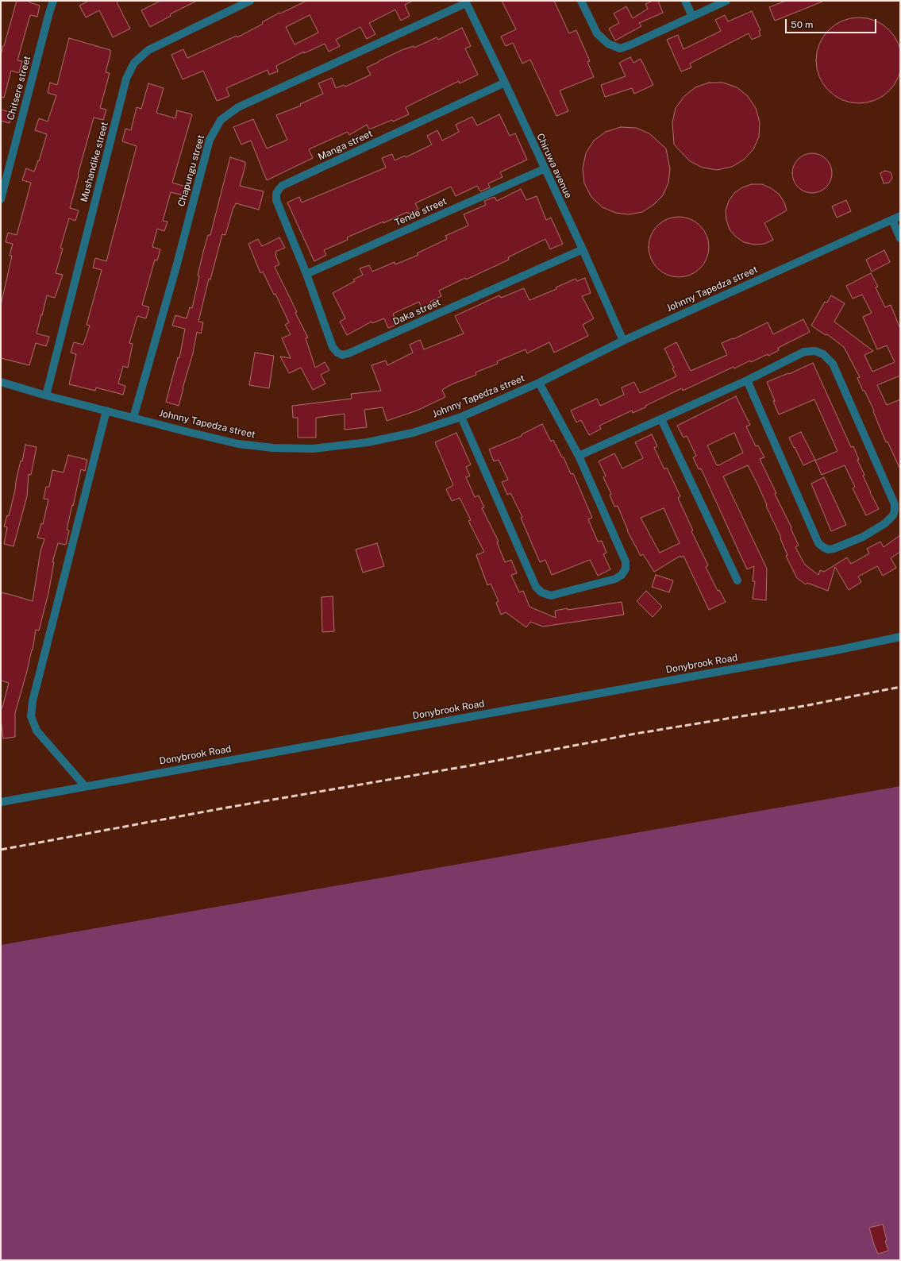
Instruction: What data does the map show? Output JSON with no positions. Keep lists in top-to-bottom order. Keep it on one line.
{"streets":{"street":["Chitsere street","Manga street","Mushandike street","Chiruwa avenue","Chapungu street","Tende street","Johnny Tapedza street","Daka street","Donybrook Road"]},"crossings":[["Manga street","Chiruwa avenue"],["Manga street","Tende street"],["Manga street","Daka street"],["Mushandike street","Johnny Tapedza street"],["Chiruwa avenue","Chapungu street"],["Chiruwa avenue","Tende street"],["Chiruwa avenue","Johnny Tapedza street"],["Chiruwa avenue","Daka street"],["Chapungu street","Johnny Tapedza street"],["Tende street","Daka street"]],"scale_bar":"50 m"}
